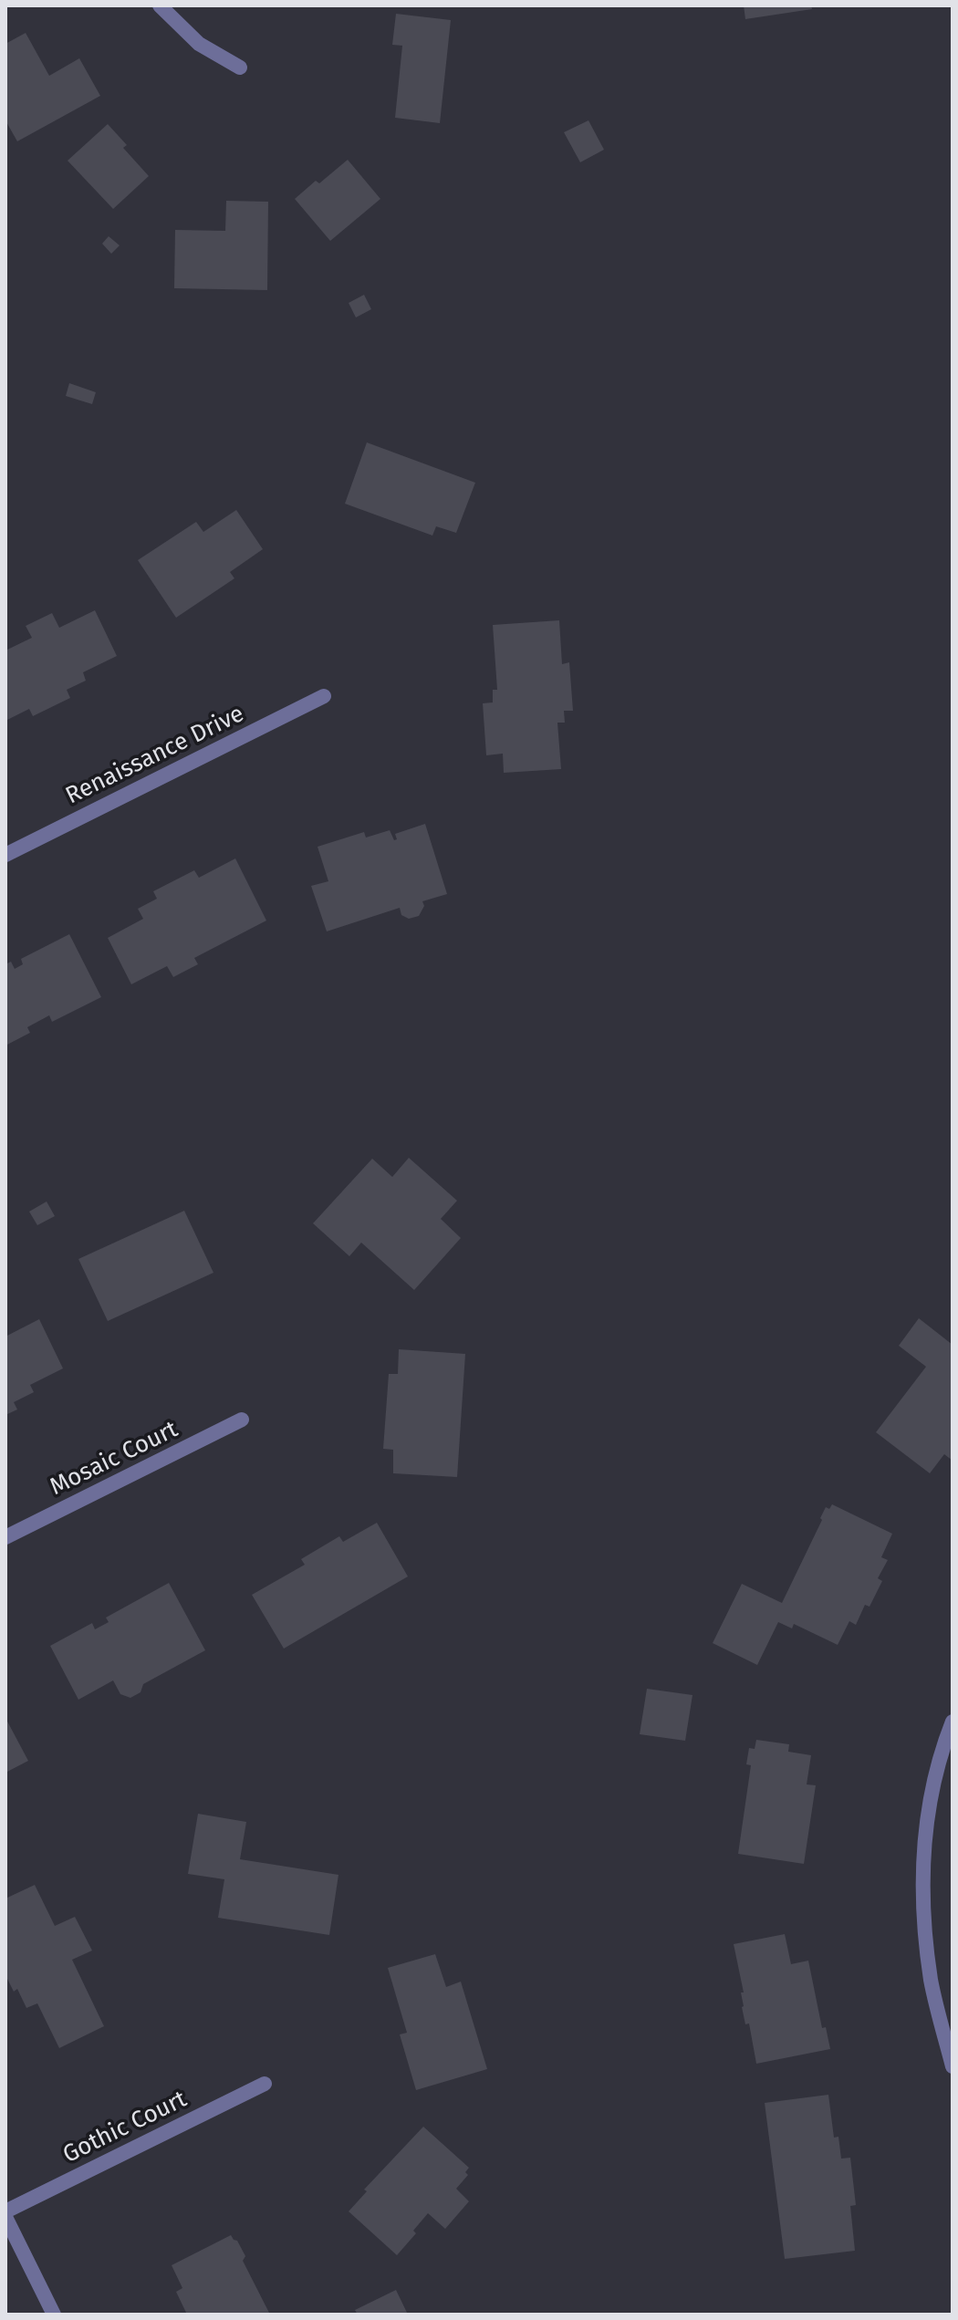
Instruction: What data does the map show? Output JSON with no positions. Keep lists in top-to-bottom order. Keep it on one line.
{"streets":{"street":["Renaissance Drive","Mosaic Court","Gothic Court"]}}
